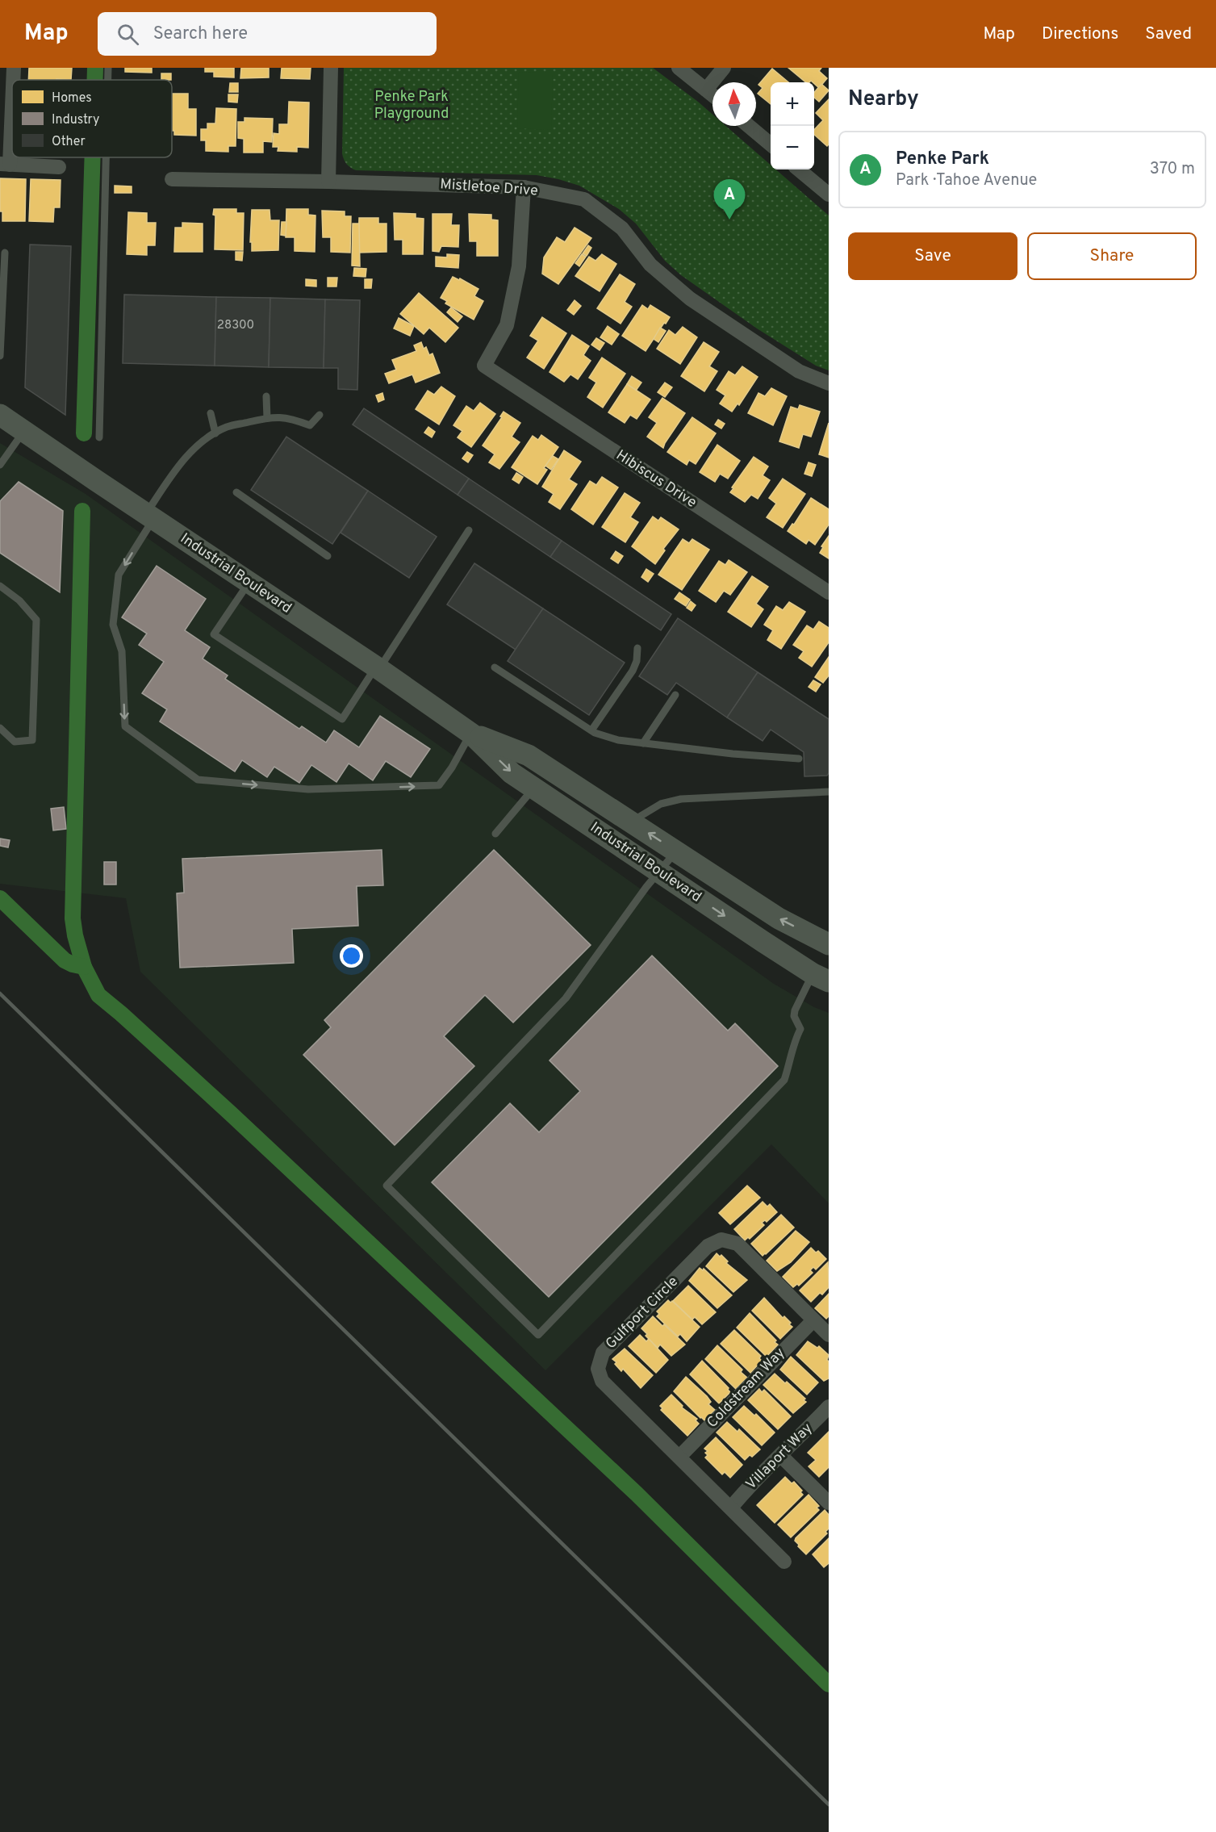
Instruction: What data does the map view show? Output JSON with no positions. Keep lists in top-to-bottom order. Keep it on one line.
{"streets":{"main road":["Industrial Boulevard"],"street":["Mistletoe Drive","Hibiscus Drive","Gulfport Circle","Coldstream Way","Villaport Way"]},"crossings":[["Mistletoe Drive","Hibiscus Drive"],["Gulfport Circle","Coldstream Way"],["Gulfport Circle","Villaport Way"]],"parks":["Penke Park Playground"],"house_numbers":["28300"],"legend":["Homes","Industry","Other"],"north":"top","page":{"header":"Map","search":"Search here","nav":["Map","Directions","Saved"],"heading":"Nearby","map_buttons":["+","−"],"list":[{"mark":"A","name":"Penke Park","note":"Park · Tahoe Avenue","value":"370 m"}],"pins":"A","buttons":["Save","Share"]}}
